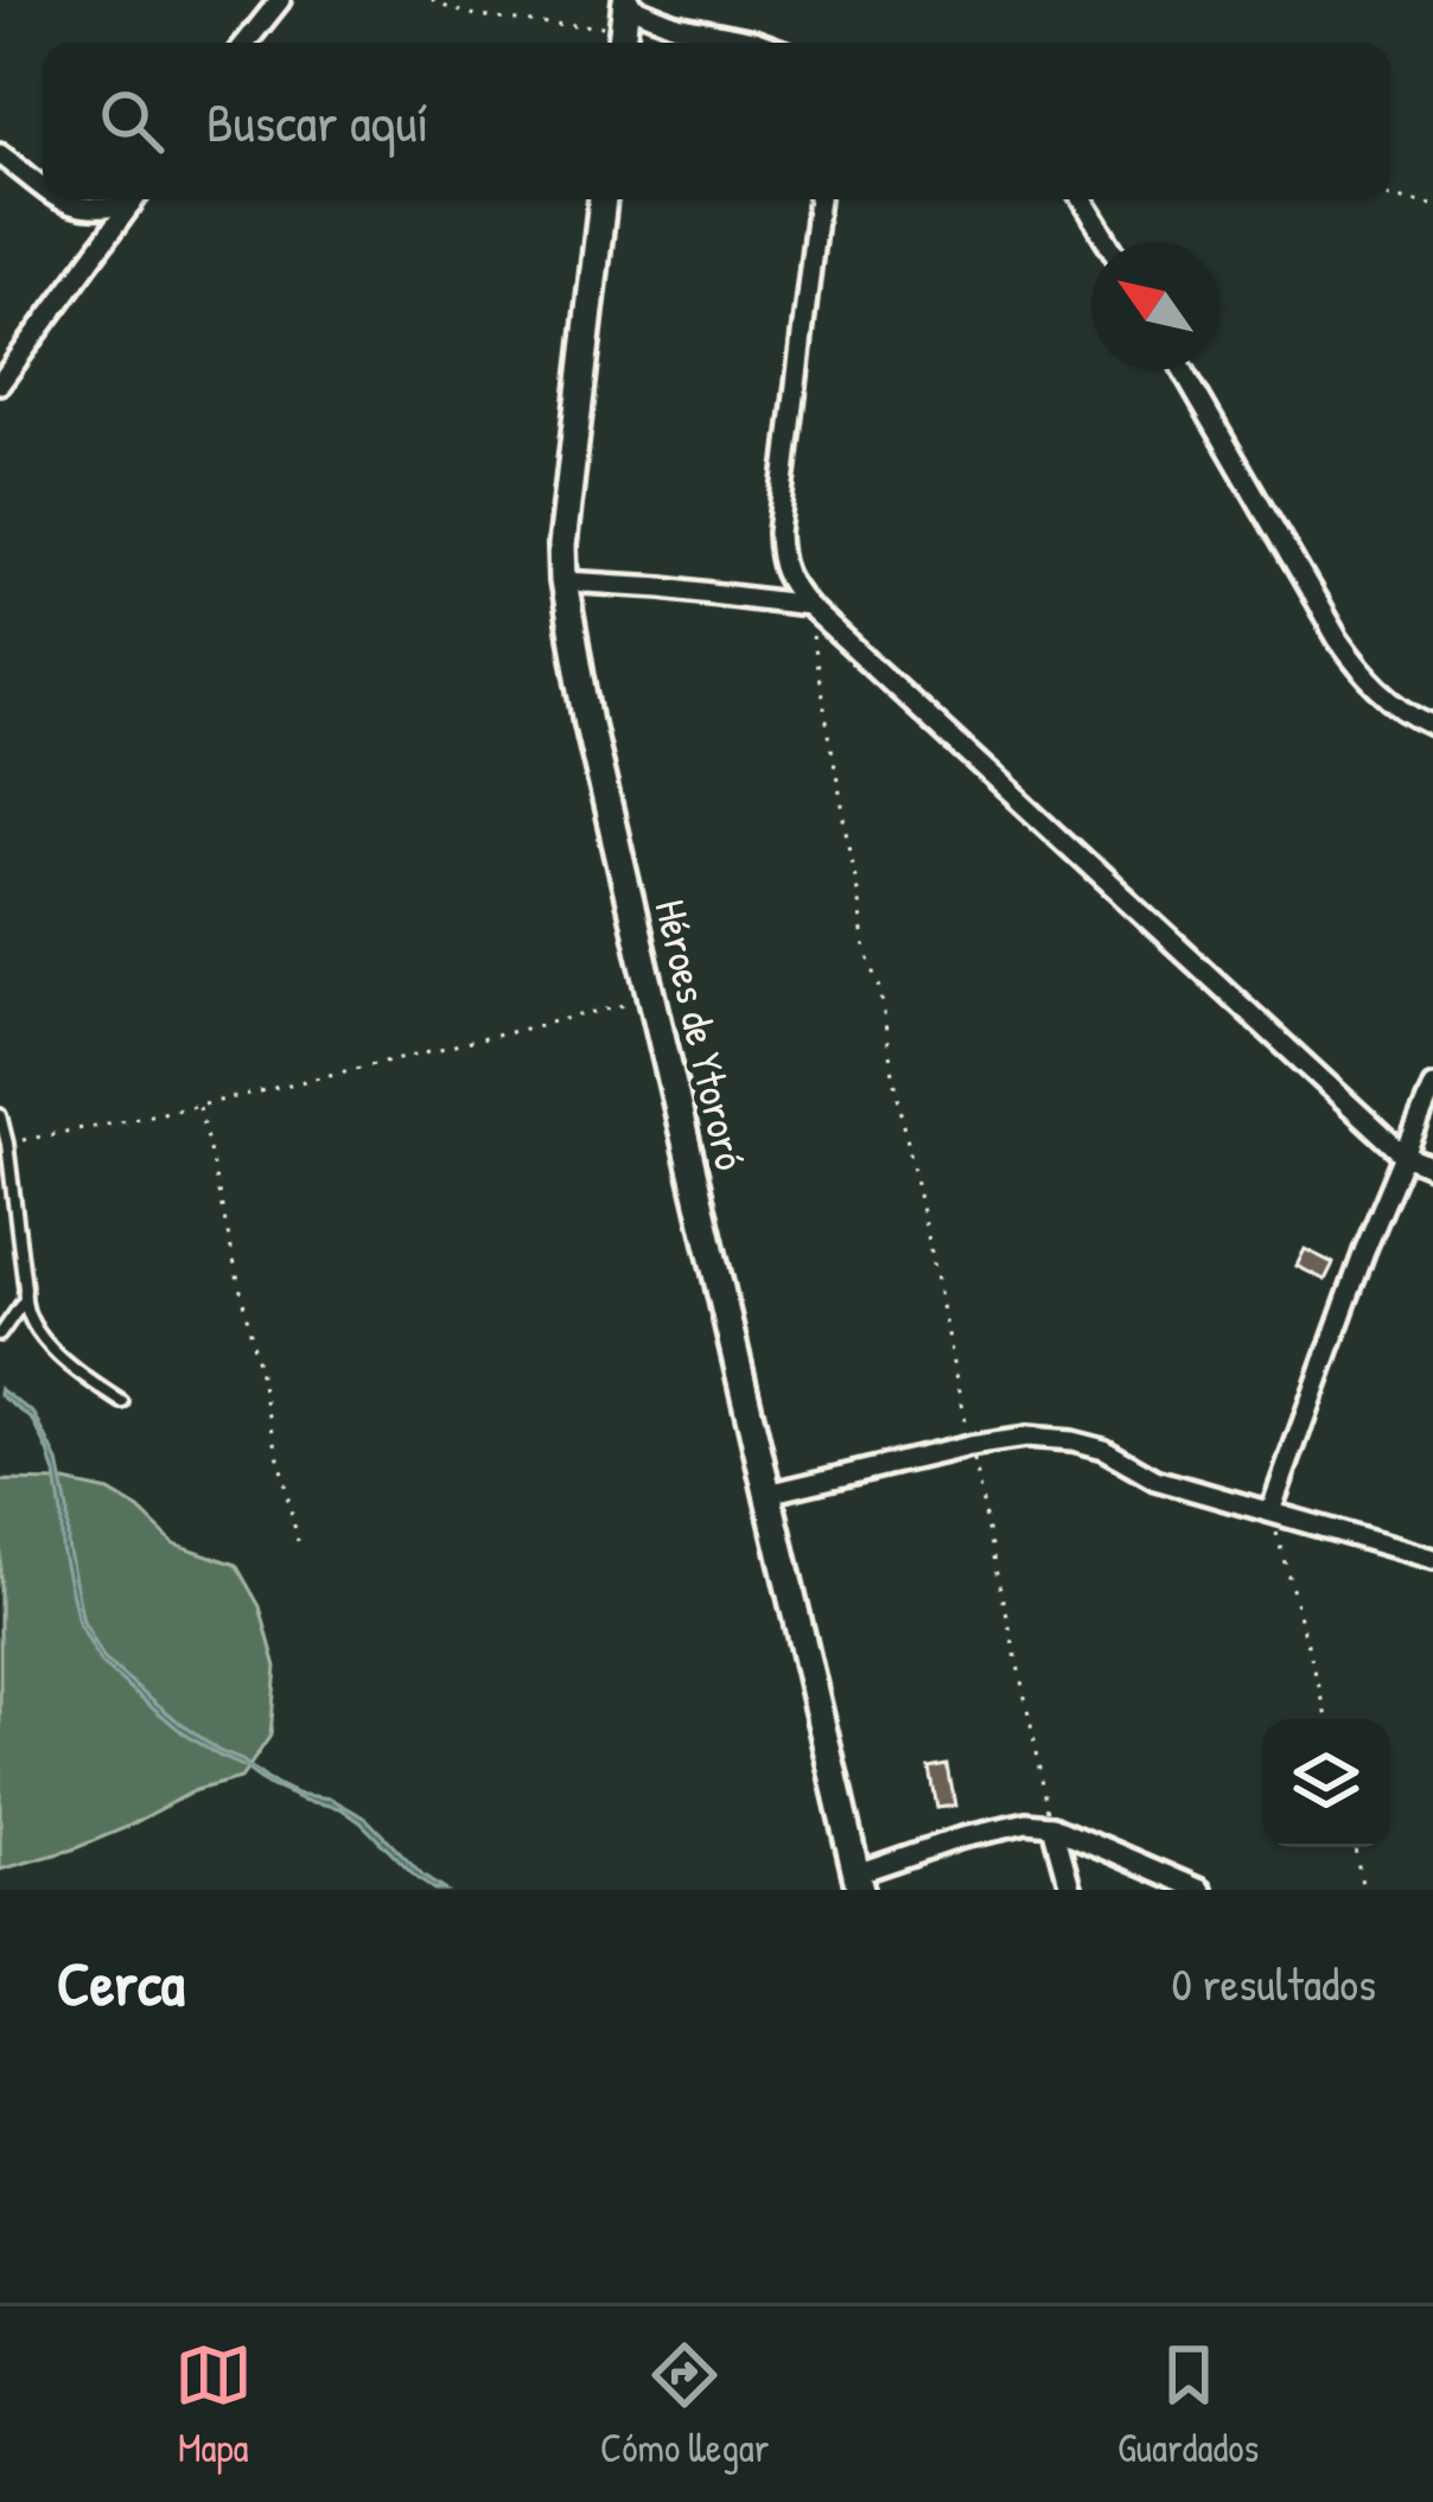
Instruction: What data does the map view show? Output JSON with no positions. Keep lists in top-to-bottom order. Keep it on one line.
{"streets":{"main road":["Héroes de Ytororó"]},"north":"top left","page":{"search":"Buscar aquí","heading":["Cerca","0 resultados"],"nav":["Mapa","Cómo llegar","Guardados"]}}
